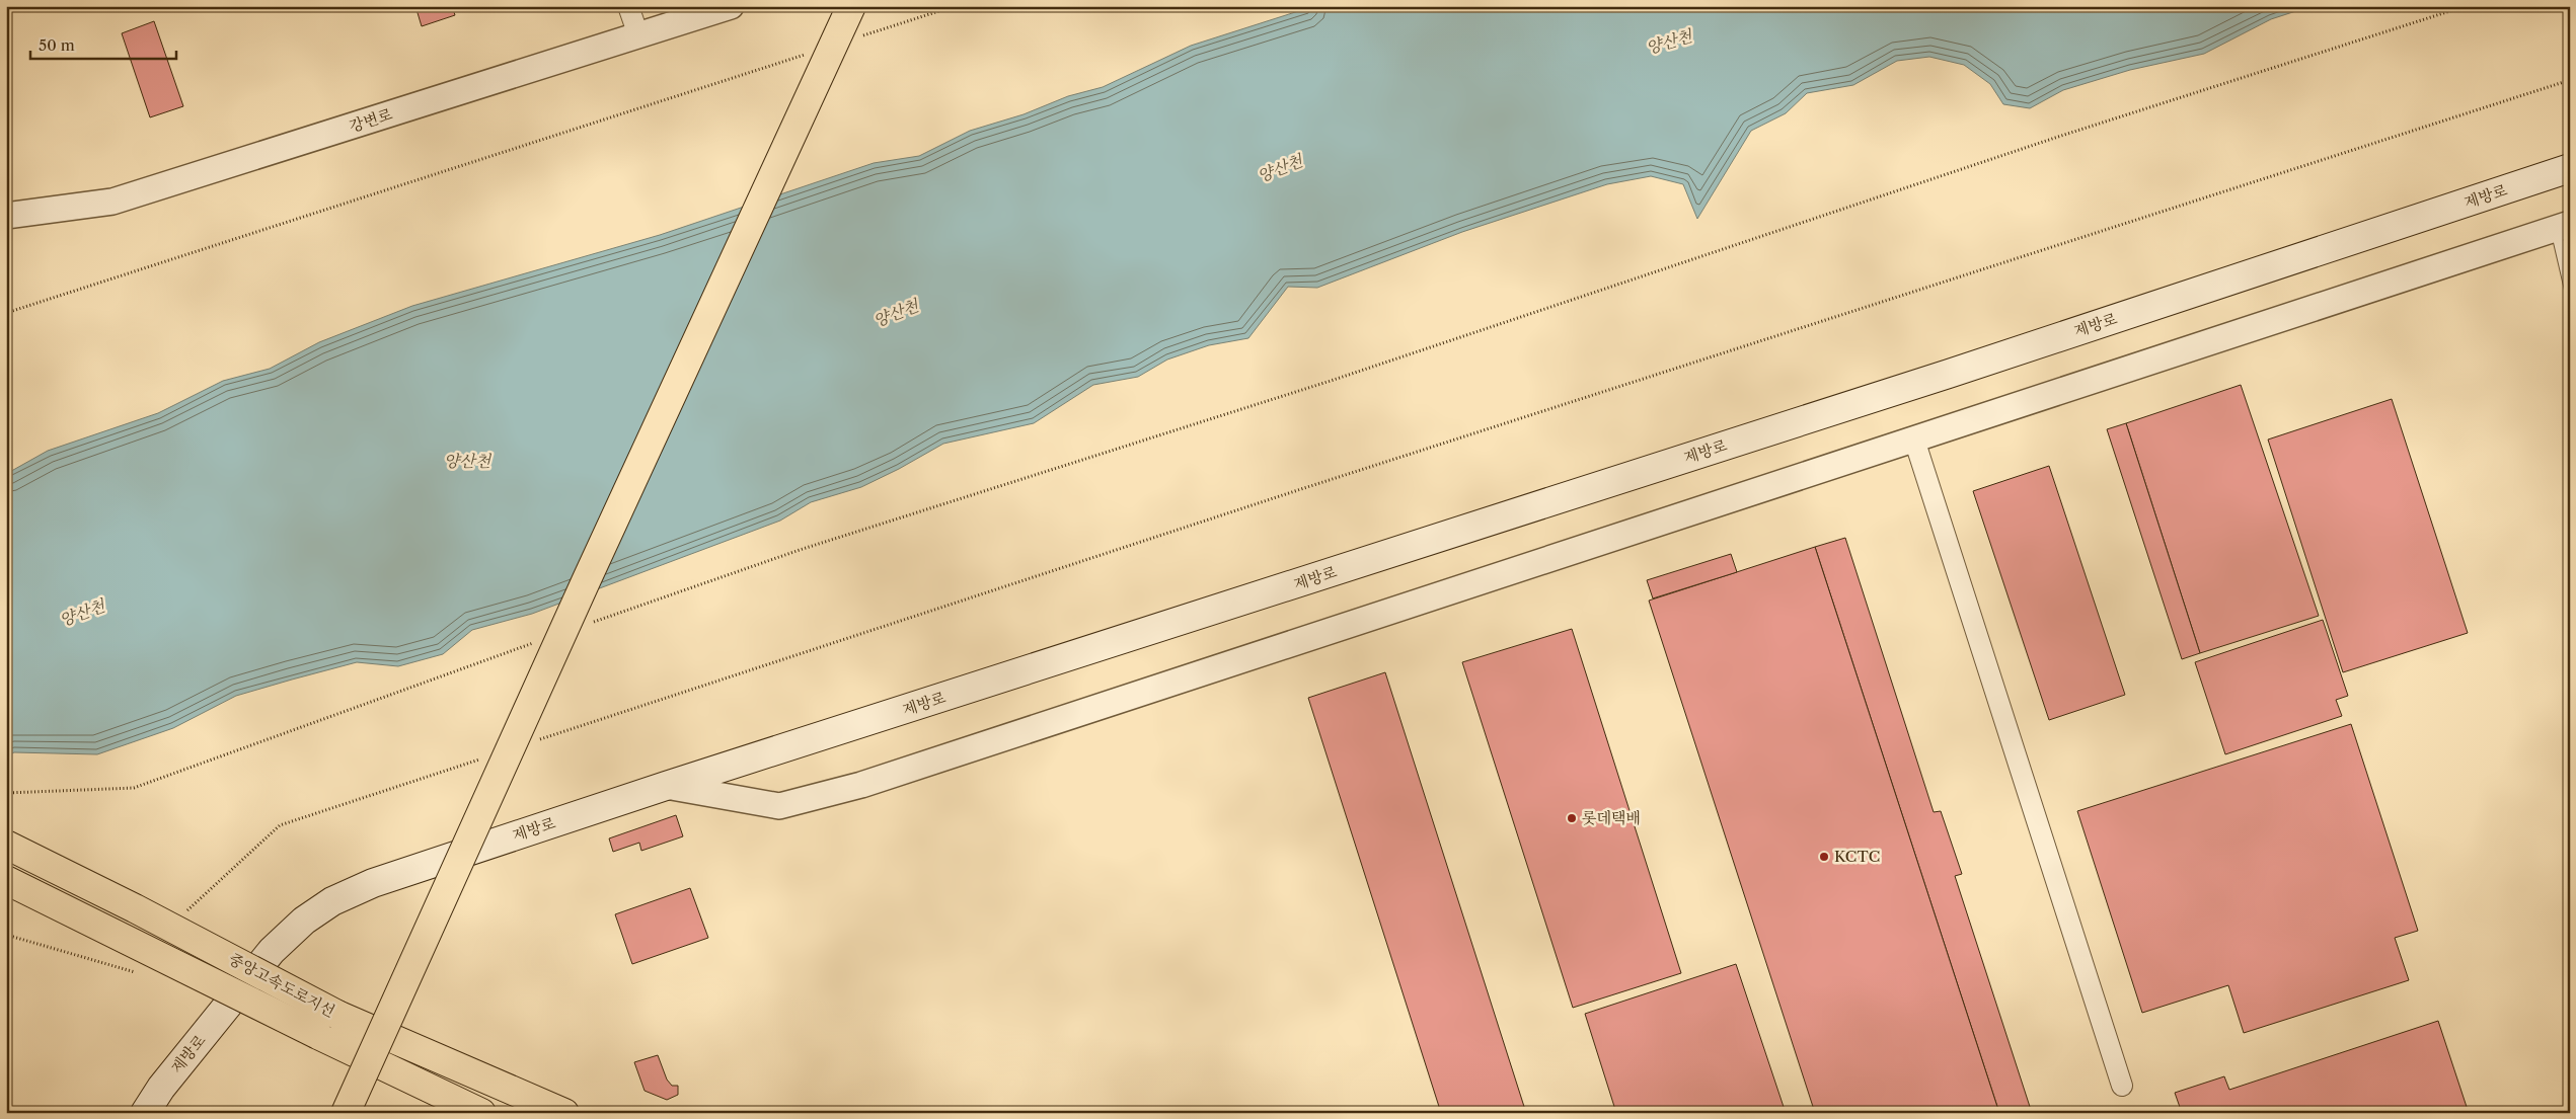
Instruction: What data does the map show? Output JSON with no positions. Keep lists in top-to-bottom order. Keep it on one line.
{"streets":{"main road":["제방로","중앙고속도로지선"],"street":["강변로"]},"water":["양산천"],"places":["롯데택배","KCTC"],"scale_bar":"50 m"}
